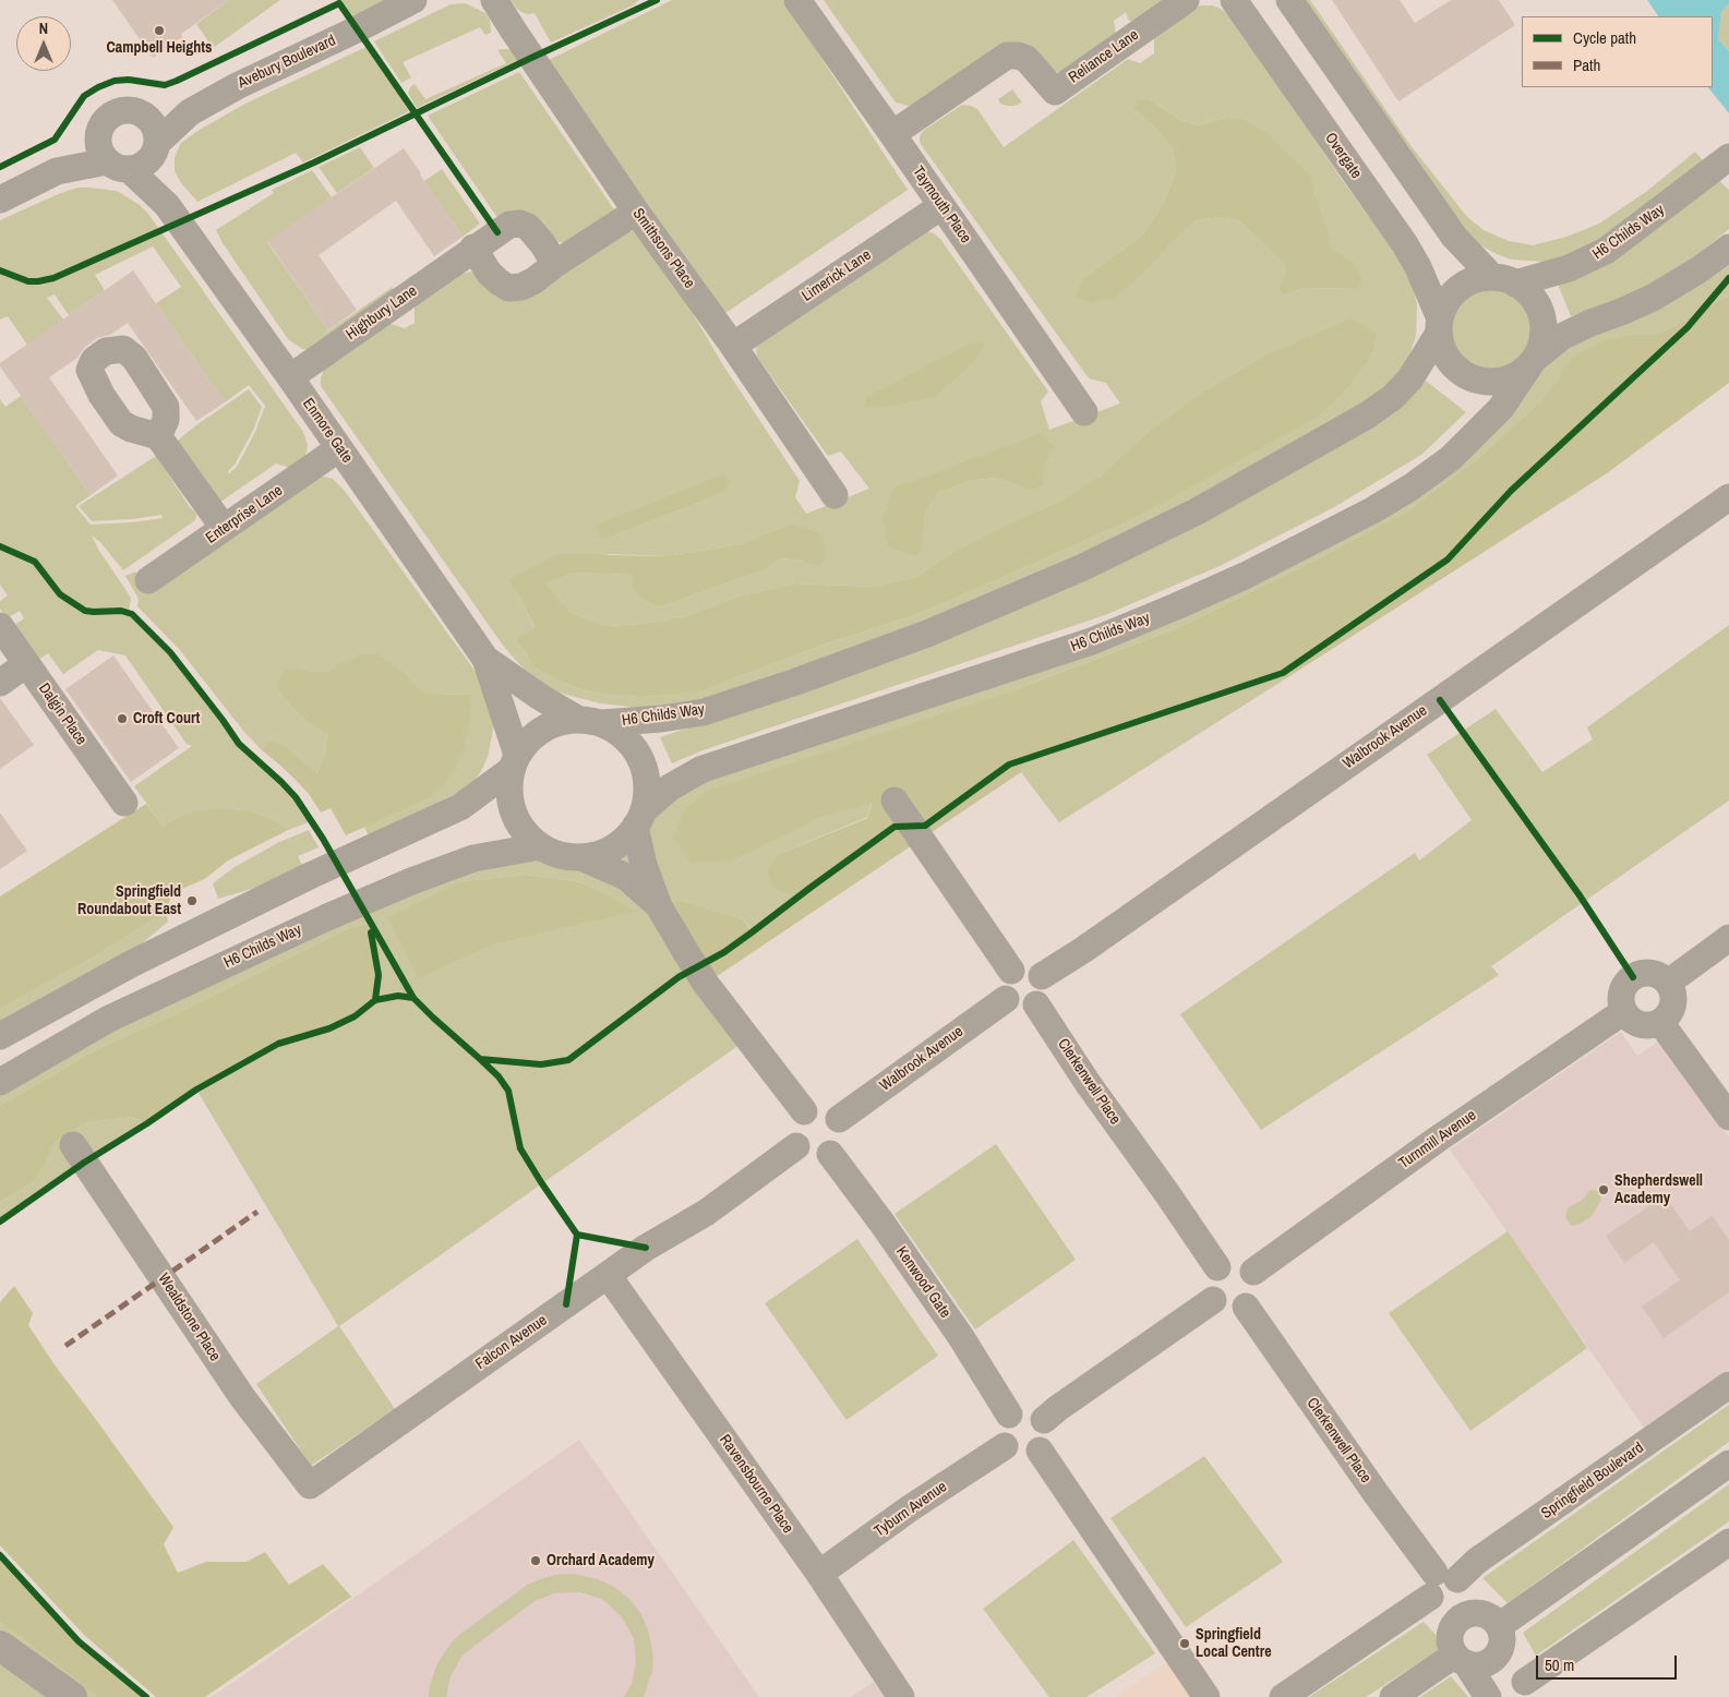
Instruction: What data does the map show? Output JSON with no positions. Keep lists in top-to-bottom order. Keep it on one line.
{"streets":{"street":["Reliance Lane","Avebury Boulevard","Overgate","Taymouth Place","H6 Childs Way","Smithsons Place","Limerick Lane","Highbury Lane","Enmore Gate","Enterprise Lane","Dalgin Place","Walbrook Avenue","Clerkenwell Place","Turnmill Avenue","Kenwood Gate","Wealdstone Place","Falcon Avenue","Springfield Boulevard","Ravensbourne Place","Tyburn Avenue"]},"crossings":[["Reliance Lane","Taymouth Place"],["Avebury Boulevard","Enmore Gate"],["Overgate","H6 Childs Way"],["Taymouth Place","Limerick Lane"],["H6 Childs Way","Enmore Gate"],["Smithsons Place","Limerick Lane"],["Highbury Lane","Enmore Gate"],["Enmore Gate","Enterprise Lane"],["Walbrook Avenue","Clerkenwell Place"],["Walbrook Avenue","Kenwood Gate"],["Walbrook Avenue","Falcon Avenue"],["Clerkenwell Place","Turnmill Avenue"],["Clerkenwell Place","Springfield Boulevard"],["Kenwood Gate","Falcon Avenue"],["Kenwood Gate","Tyburn Avenue"],["Wealdstone Place","Falcon Avenue"],["Falcon Avenue","Ravensbourne Place"],["Ravensbourne Place","Tyburn Avenue"]],"places":["Campbell Heights","Croft Court","Springfield Roundabout East","Shepherdswell Academy","Orchard Academy","Springfield Local Centre"],"legend":["Cycle path","Path"],"scale_bar":"50 m","north":"top"}
